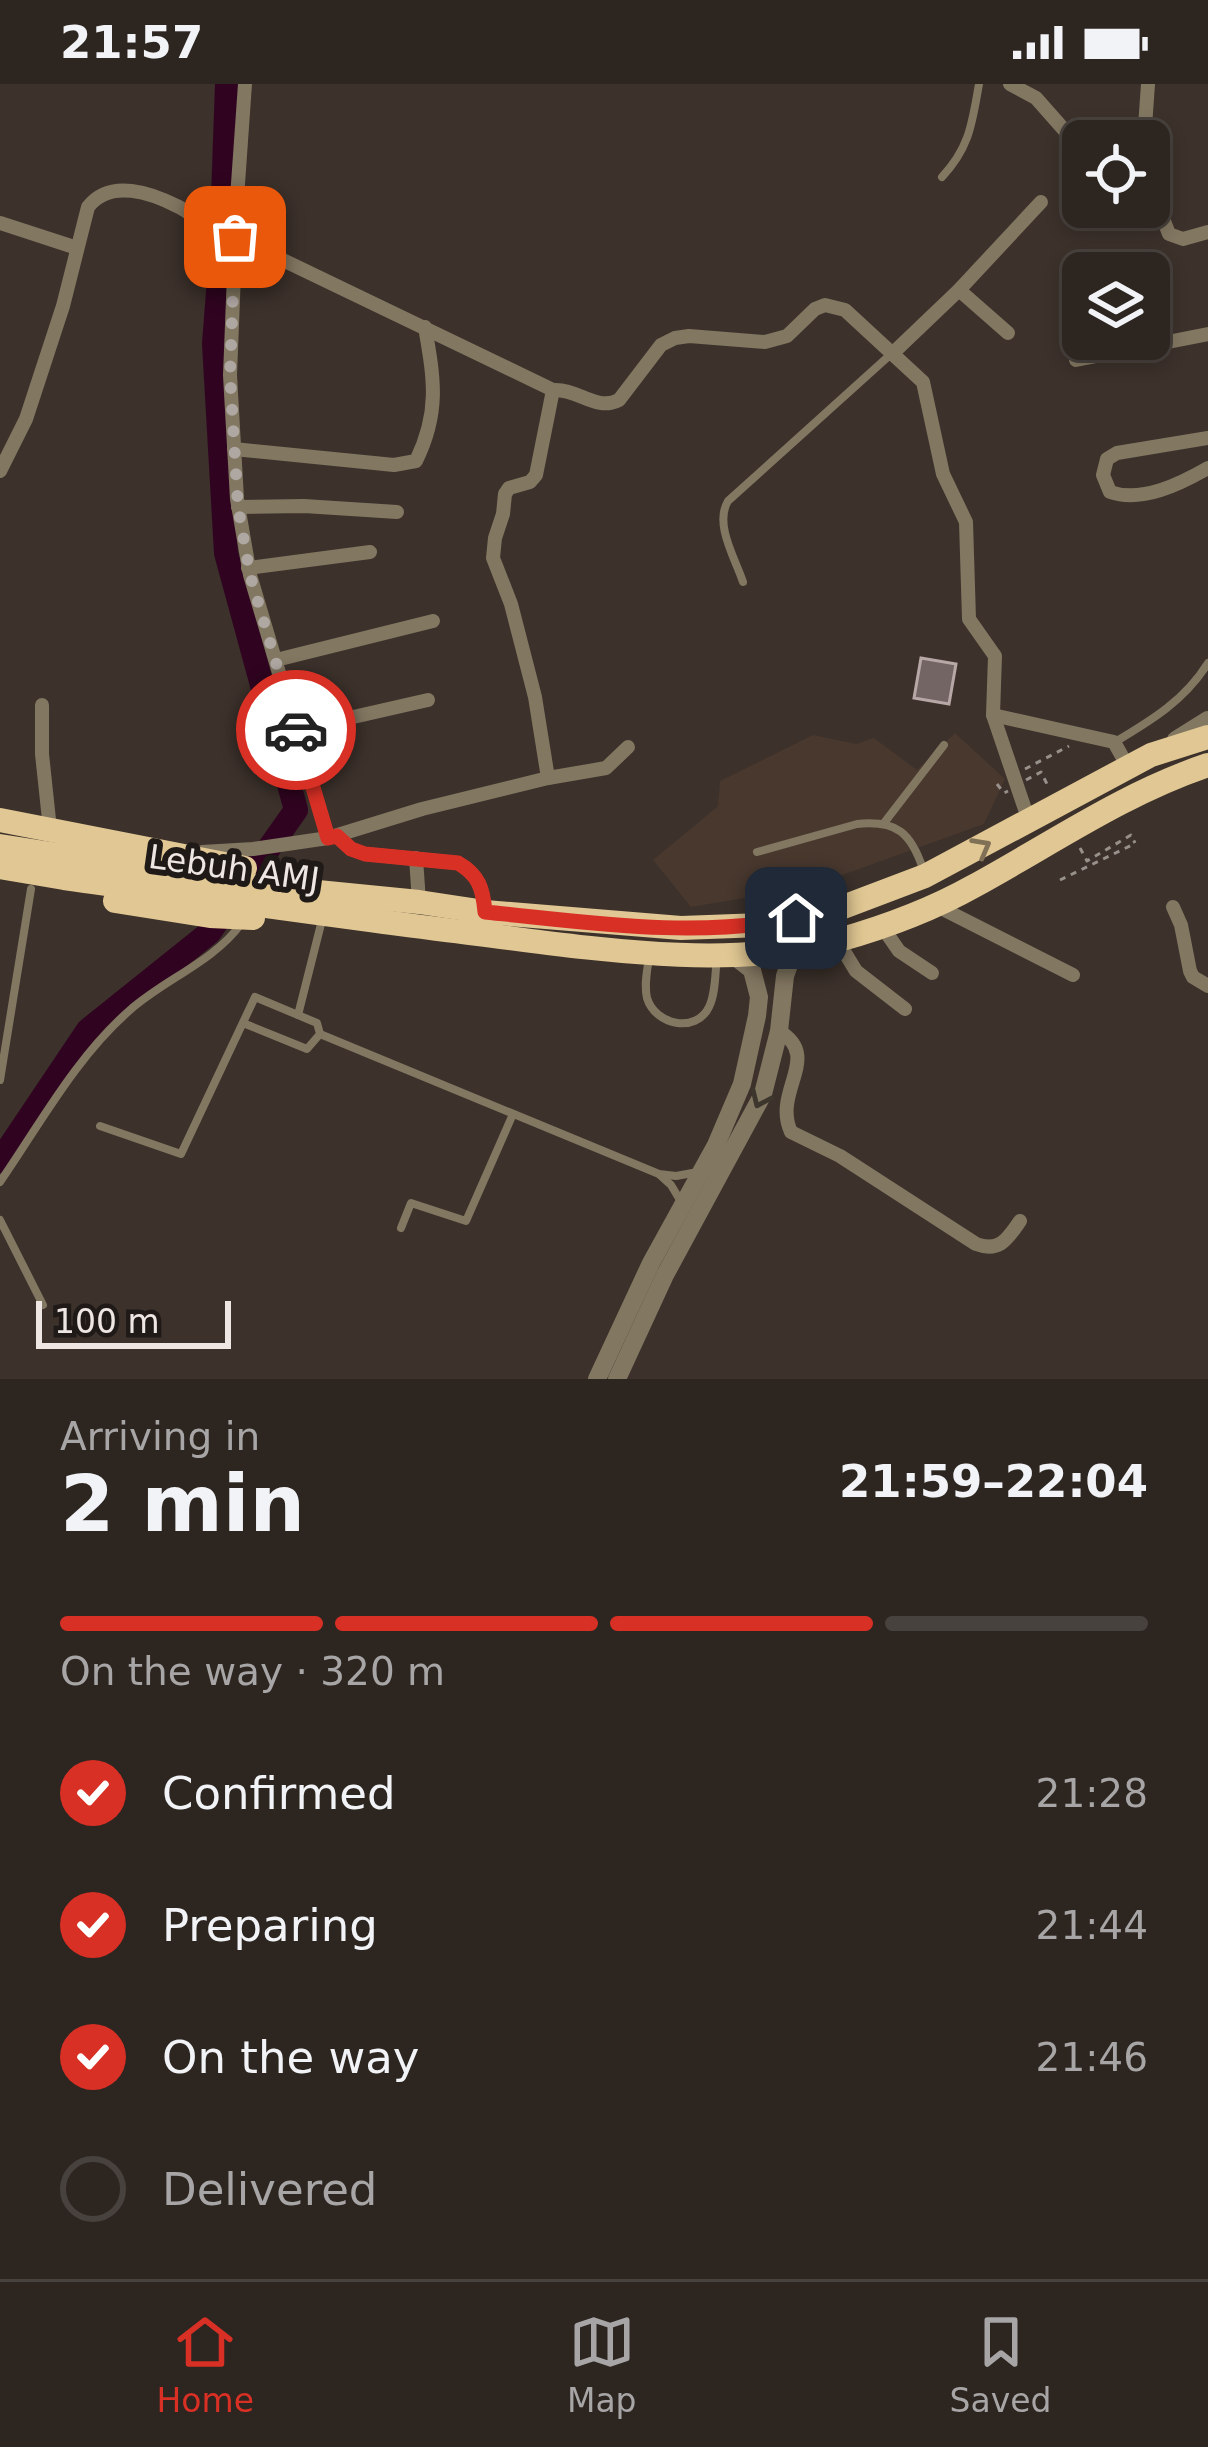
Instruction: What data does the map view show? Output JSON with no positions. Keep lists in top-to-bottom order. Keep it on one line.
{"streets":{"highway":["Lebuh AMJ"]},"scale_bar":"100 m","page":{"status":"21:57","scale":"100 m","heading":["2 min","Arriving in","21:59–22:04"],"bar":"On the way · 320 m","list":[["Confirmed","21:28"],["Preparing","21:44"],["On the way","21:46"],"Delivered"],"tabs":["Home","Map","Saved"]}}
